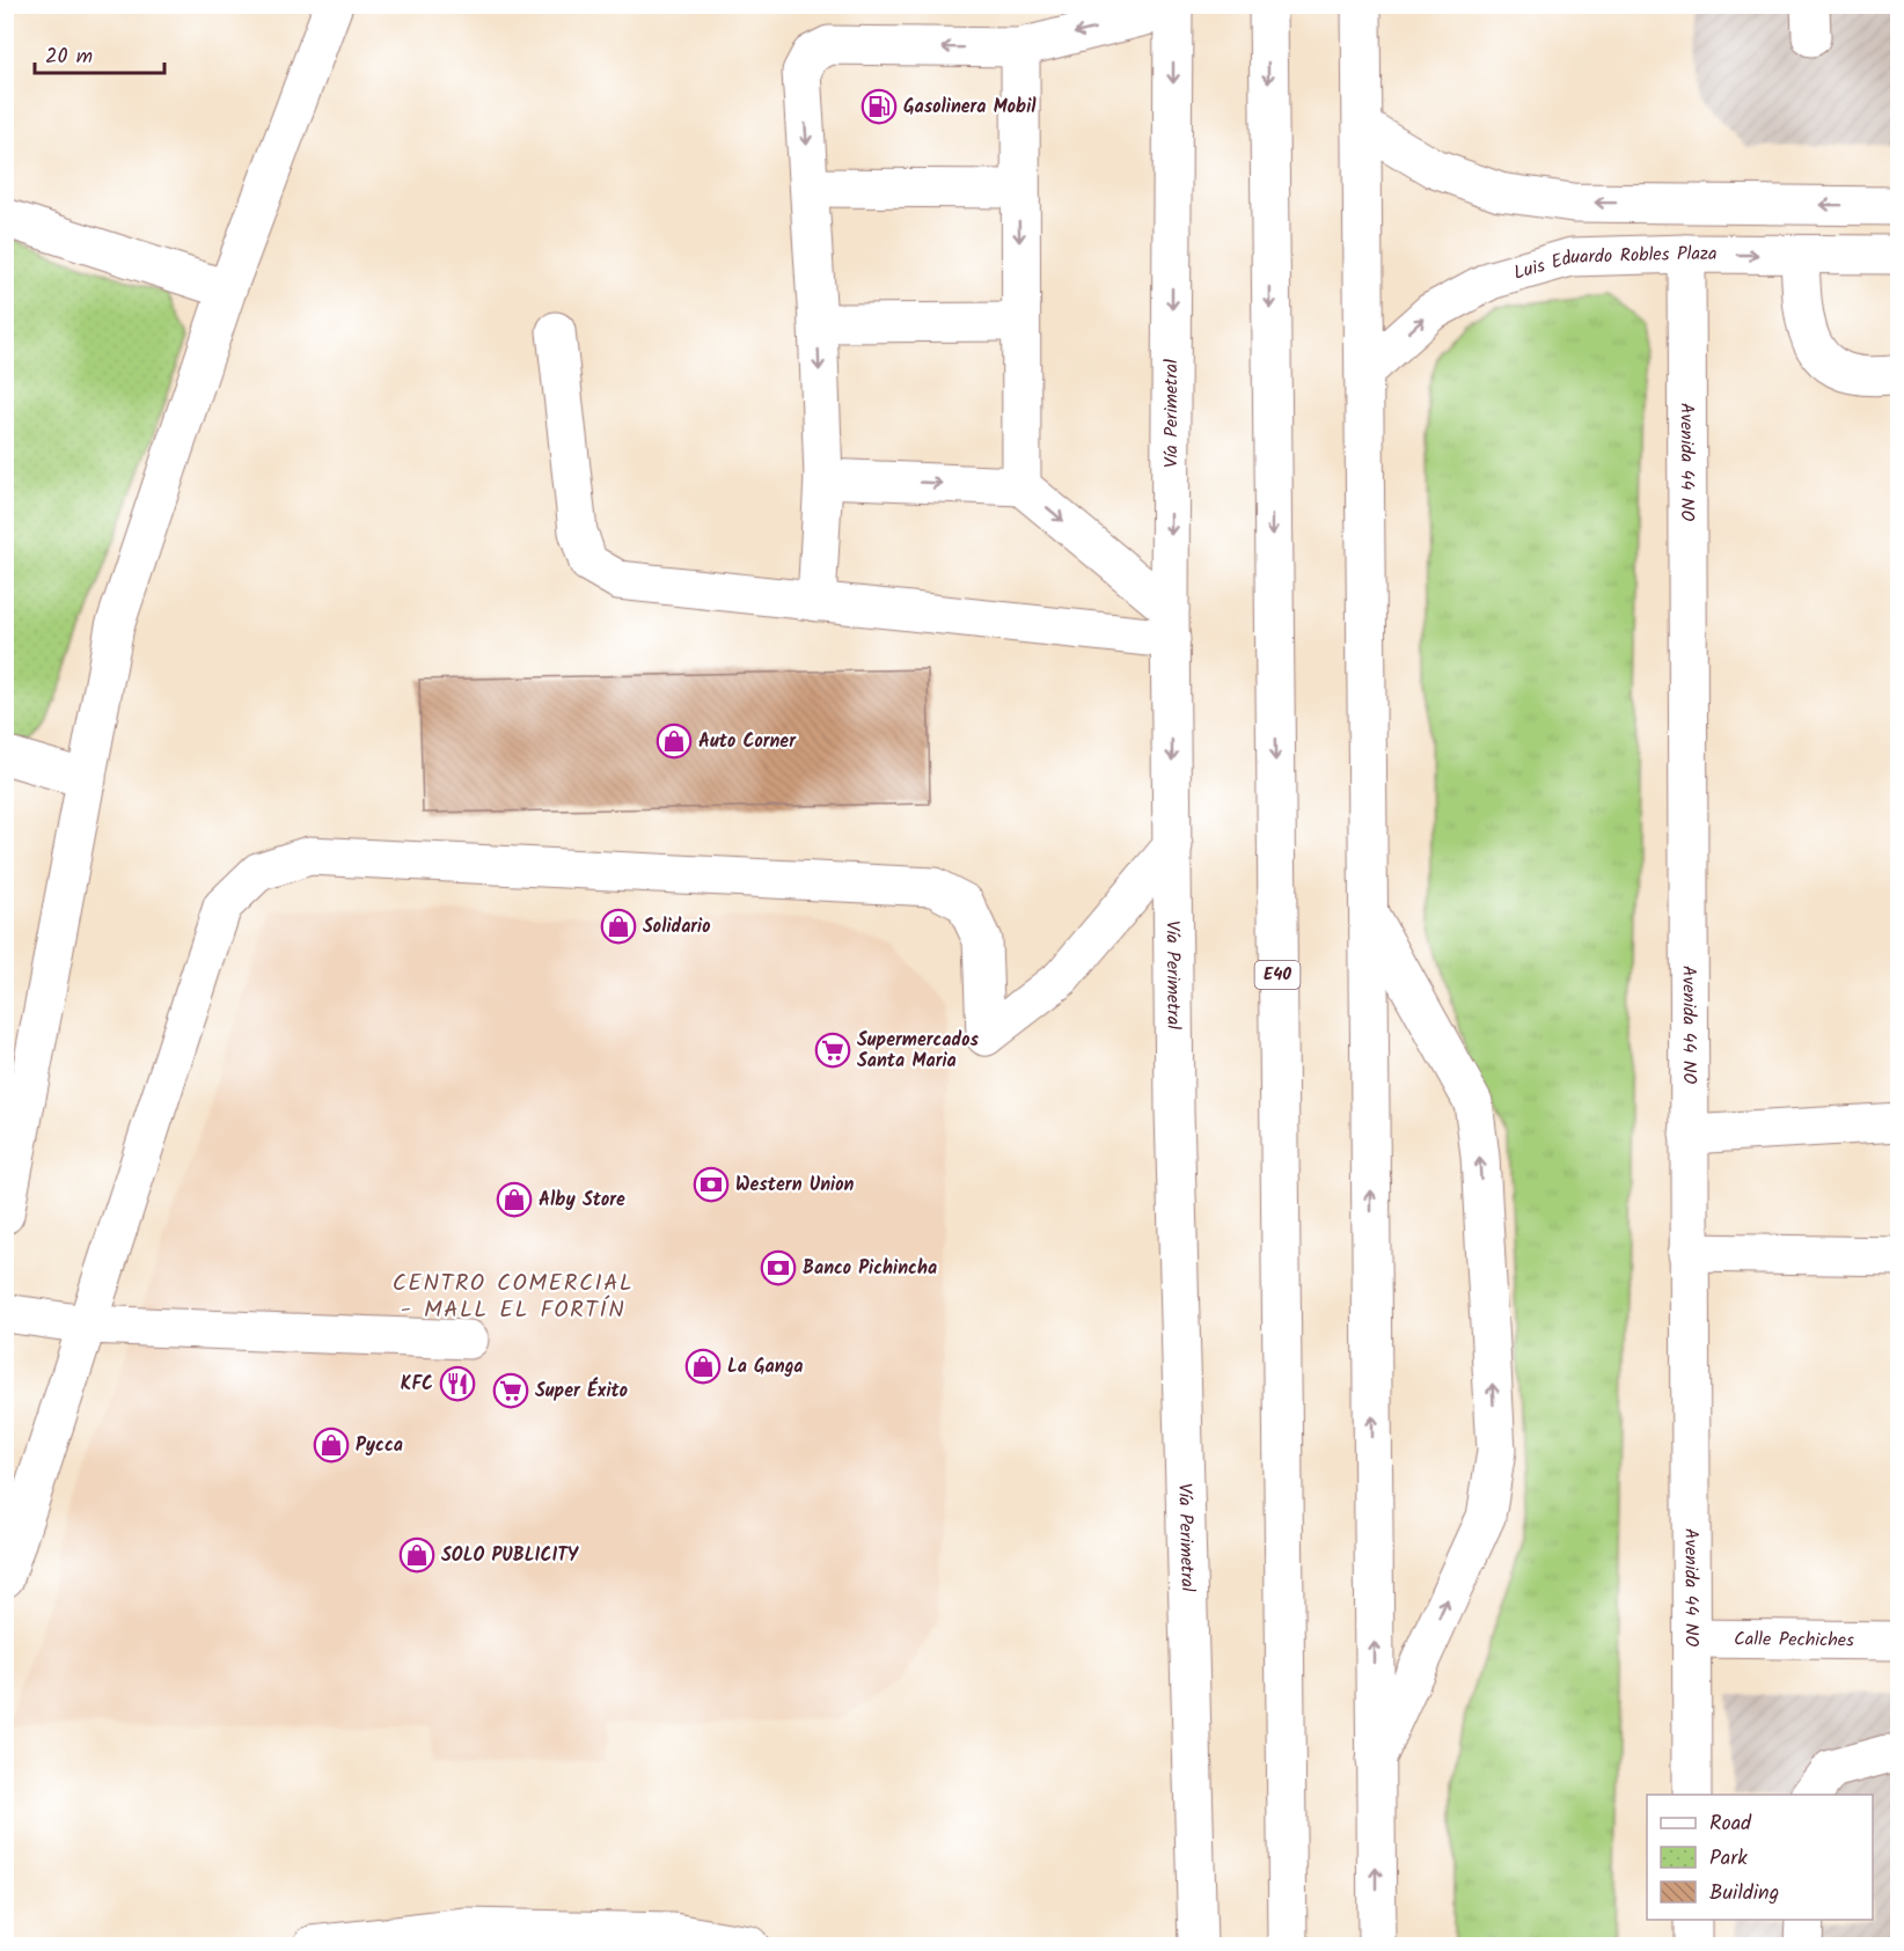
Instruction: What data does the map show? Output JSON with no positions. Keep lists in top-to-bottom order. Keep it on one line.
{"streets":{"main road":["Luis Eduardo Robles Plaza","Vía Perimetral","Avenida 44 NO","E40","Calle Pechiches"]},"crossings":[["Luis Eduardo Robles Plaza","Avenida 44 NO"],["Avenida 44 NO","Calle Pechiches"]],"districts":["CENTRO COMERCIAL - MALL EL FORTÍN"],"places":{"fuel station":["Gasolinera Mobil"],"shop":["Auto Corner","Solidario","Alby Store","La Ganga","Pycca","SOLO PUBLICITY"],"supermarket":["Supermercados Santa Maria","Super Éxito"],"bank":["Western Union","Banco Pichincha"],"restaurant":["KFC"]},"legend":["Road","Park","Building"],"scale_bar":"20 m"}
